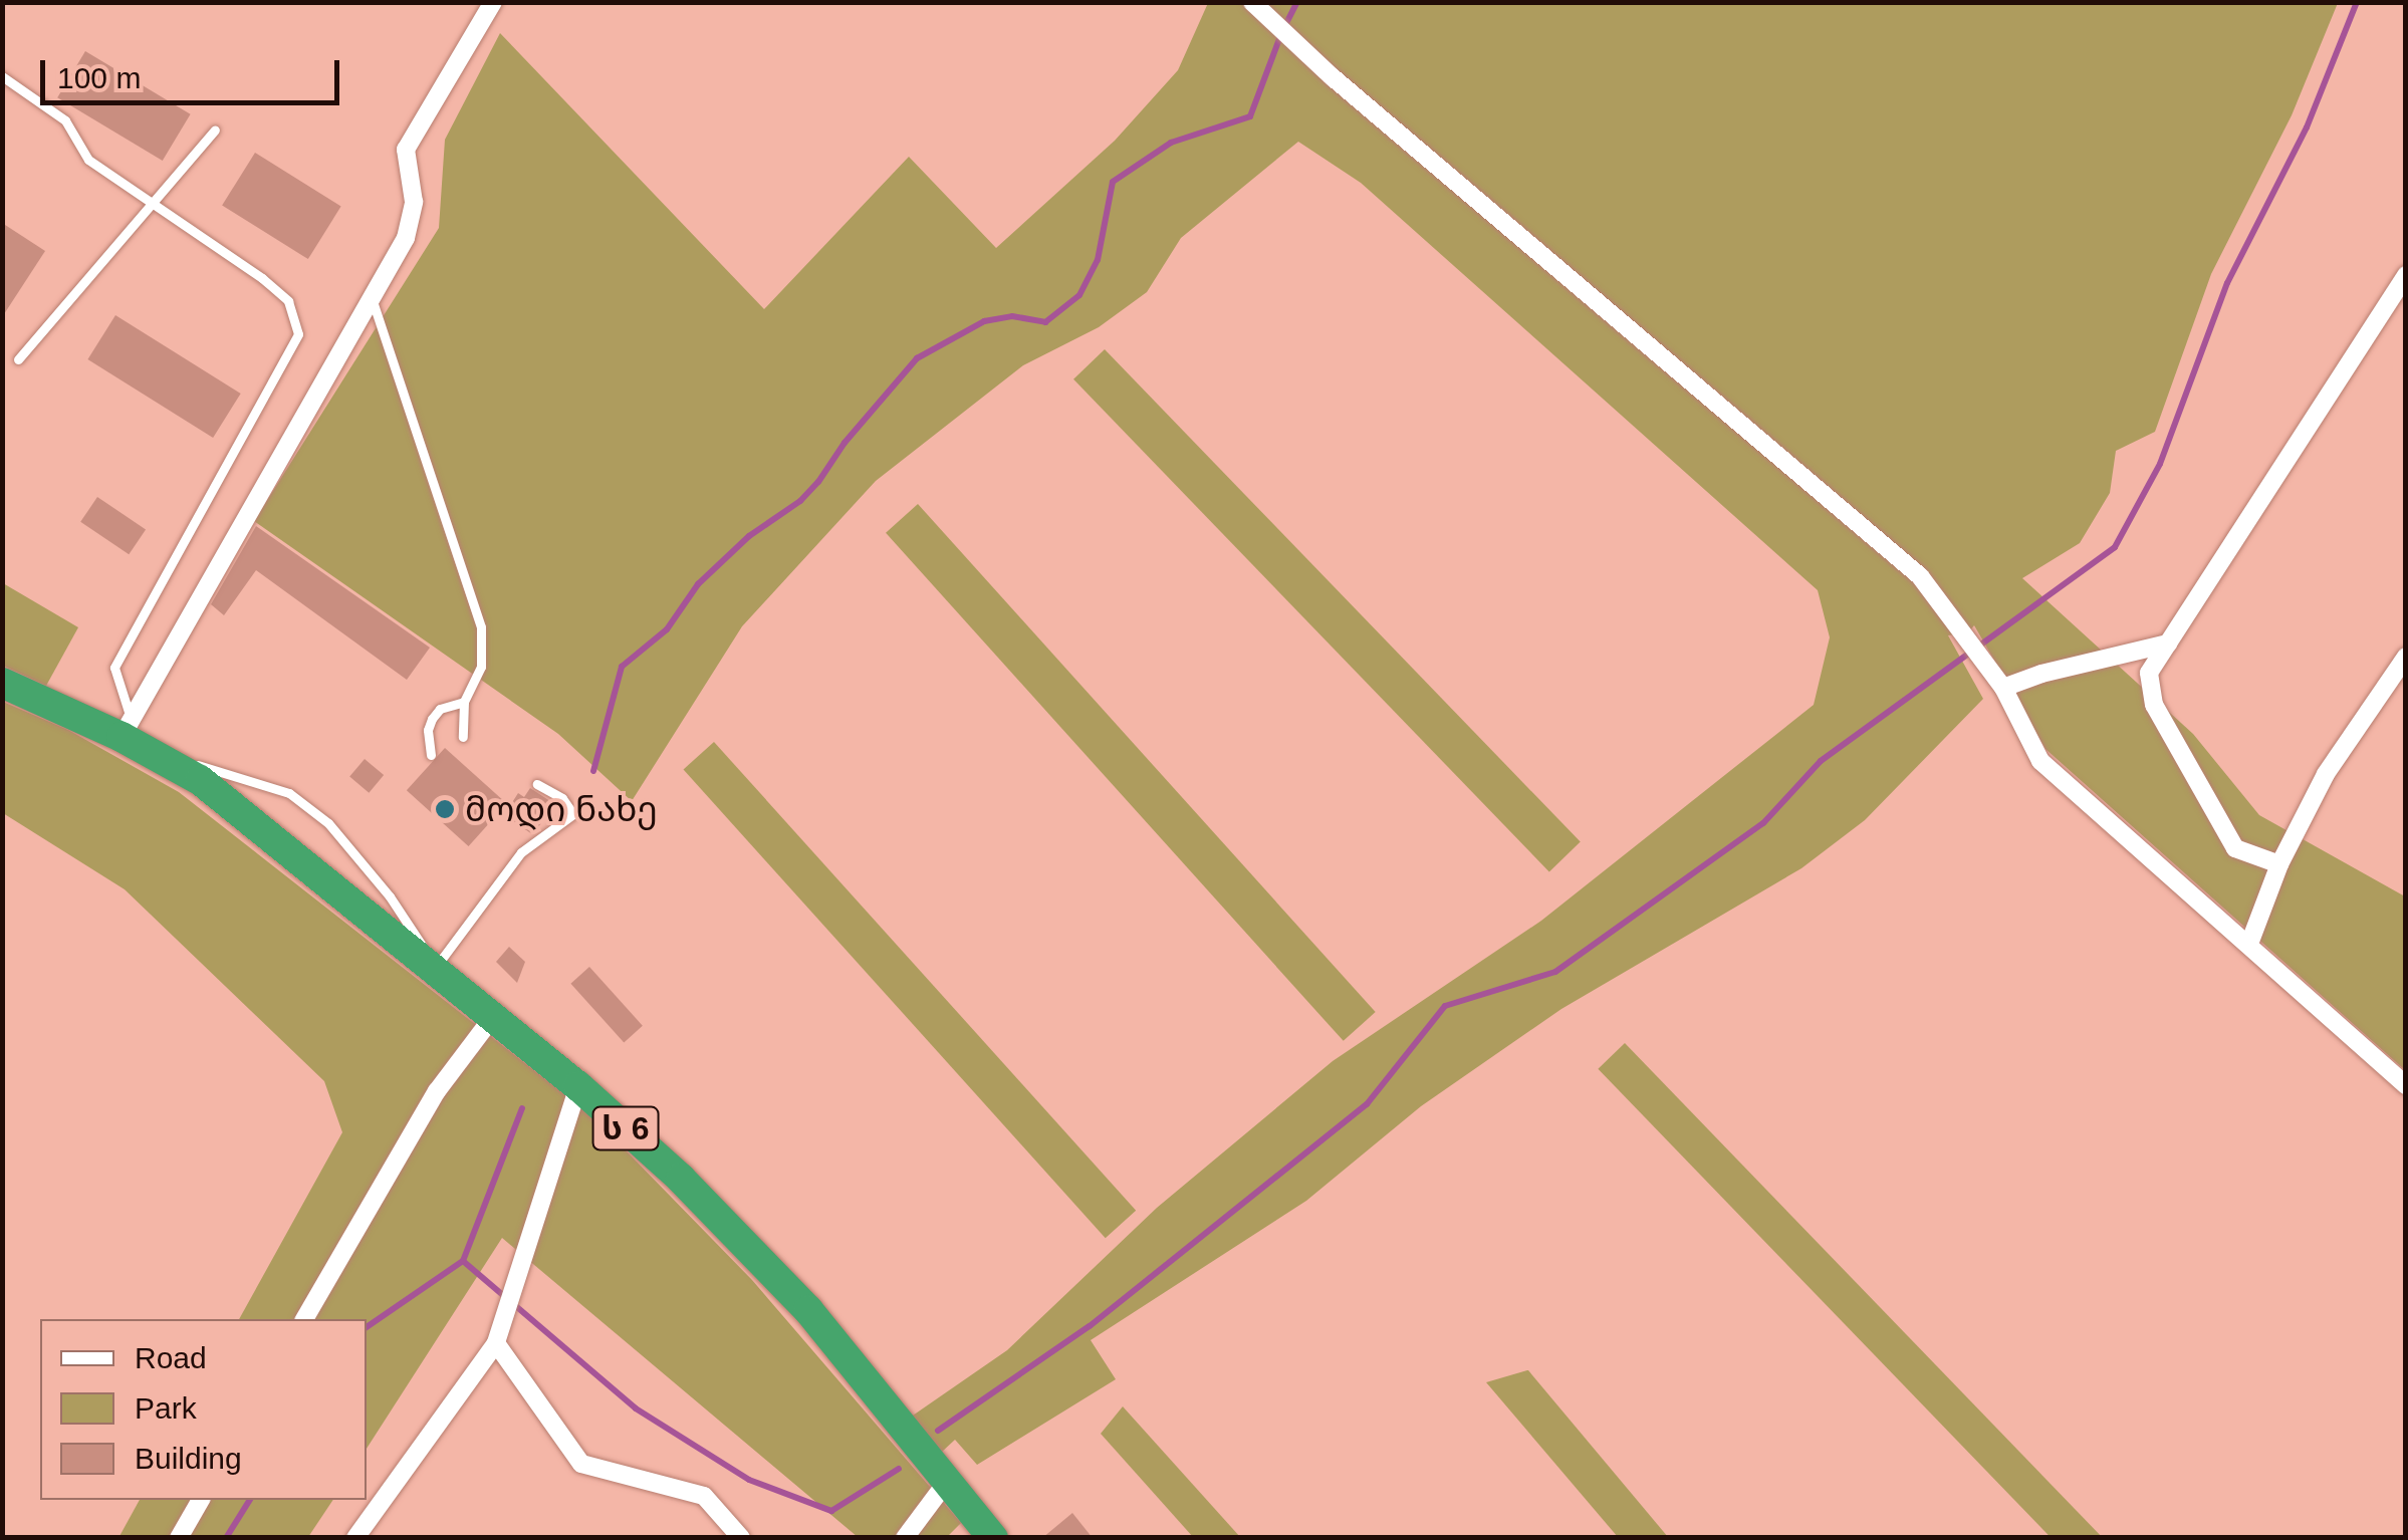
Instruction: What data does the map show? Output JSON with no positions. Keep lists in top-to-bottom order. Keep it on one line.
{"streets":{"highway":["ს 6"]},"places":["მოდი ნახე"],"legend":["Road","Park","Building"],"scale_bar":"100 m"}
